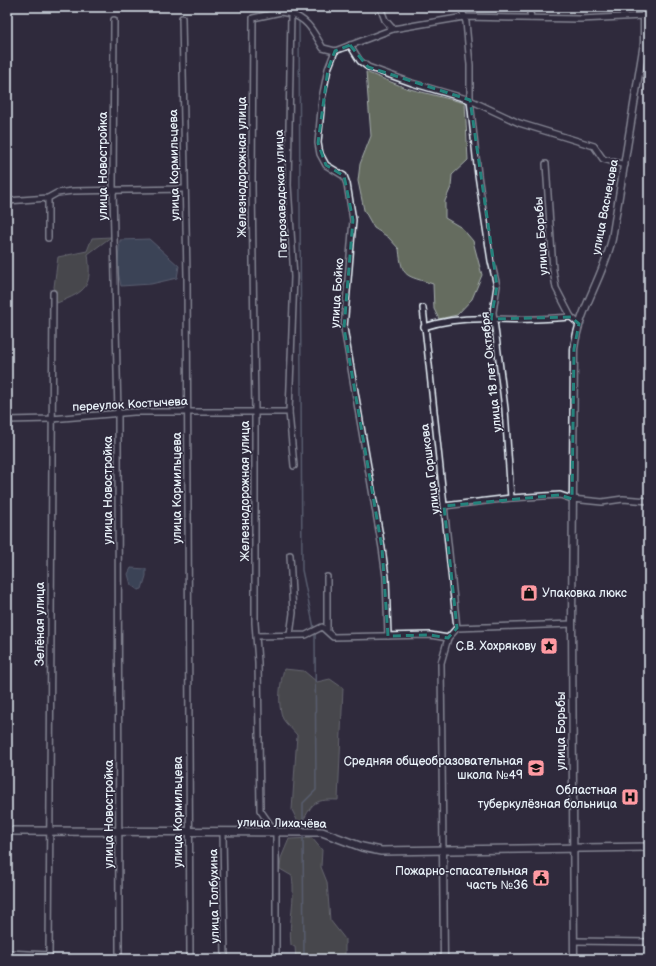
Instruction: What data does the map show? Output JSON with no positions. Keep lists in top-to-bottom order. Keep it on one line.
{"streets":{"main road":["улица Лихачёва"],"street":["улица Кормильцева","улица Новостройка","Железнодорожная улица","Петрозаводская улица","улица Васнецова","улица Борьбы","улица Бойко","улица 18 лет Октября","переулок Костычева","улица Горшкова","Зелёная улица","улица Толбухина"]},"crossings":[["улица Кормильцева","переулок Костычева"],["улица Кормильцева","улица Лихачёва"],["улица Новостройка","переулок Костычева"],["улица Новостройка","улица Лихачёва"],["Железнодорожная улица","Петрозаводская улица"],["Железнодорожная улица","переулок Костычева"],["Железнодорожная улица","улица Лихачёва"],["Петрозаводская улица","переулок Костычева"],["улица Васнецова","улица Борьбы"],["улица Борьбы","улица Лихачёва"],["переулок Костычева","Зелёная улица"],["Зелёная улица","улица Лихачёва"],["улица Лихачёва","улица Толбухина"]],"places":{"shop":["Упаковка люкс"],"place":["С.В. Хохрякову"],"school or university":["Средняя общеобразовательная школа №49"],"hospital":["Областная туберкулёзная больница"],"public building":["Пожарно-спасательная часть №36"]}}
